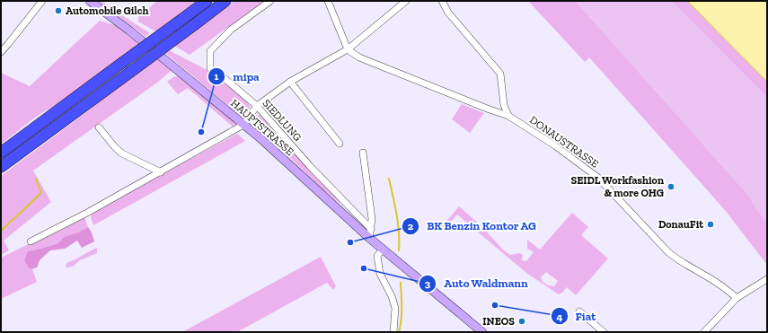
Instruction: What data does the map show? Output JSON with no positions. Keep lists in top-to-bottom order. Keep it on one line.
{"streets":{"main road":["HAUPTSTRASSE"],"street":["SIEDLUNG","DONAUSTRASSE"]},"crossings":[["SIEDLUNG","DONAUSTRASSE"]],"places":["Automobile Gilch","mipa","SEIDL Workfashion & more OHG","DonauFit","BK Benzin Kontor AG","Auto Waldmann","Fiat","INEOS"]}
